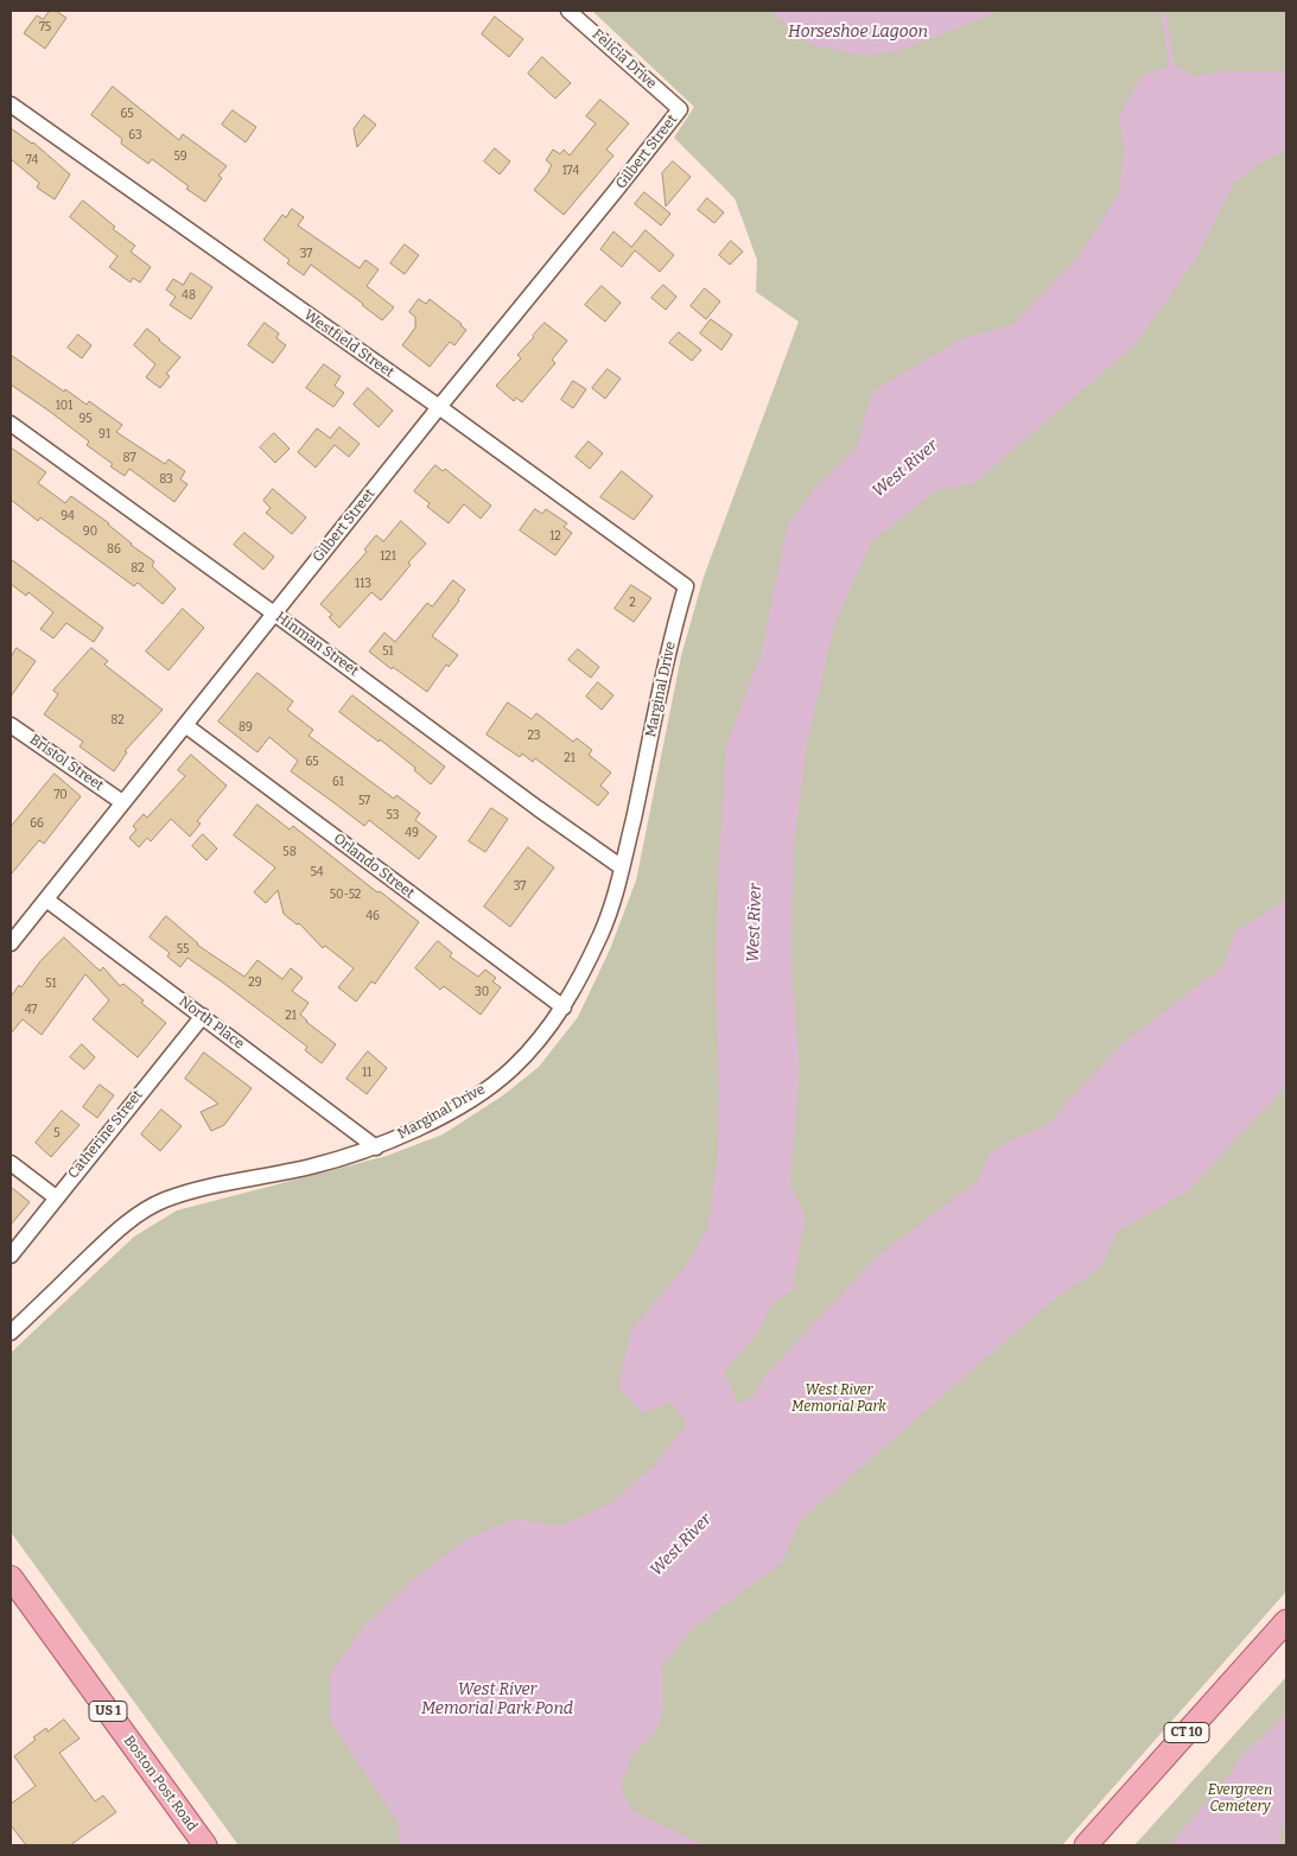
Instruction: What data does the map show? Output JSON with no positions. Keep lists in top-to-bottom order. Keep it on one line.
{"streets":{"main road":["US 1","CT 10","Boston Post Road"],"street":["Felicia Drive","Gilbert Street","Westfield Street","Hinman Street","Marginal Drive","Bristol Street","Orlando Street","North Place","Catherine Street"]},"crossings":[["Felicia Drive","Gilbert Street"],["Gilbert Street","Westfield Street"],["Gilbert Street","Hinman Street"],["Gilbert Street","Bristol Street"],["Gilbert Street","Orlando Street"],["Gilbert Street","North Place"],["Westfield Street","Marginal Drive"],["Hinman Street","Marginal Drive"],["Marginal Drive","Orlando Street"],["Marginal Drive","North Place"],["North Place","Catherine Street"]],"water":["Horseshoe Lagoon","West River","West River Memorial Park Pond"],"parks":["West River Memorial Park","Evergreen Cemetery"],"house_numbers":["75","65","63","59","74","174","37","48","101","95","91","87","83","94","90","12","86","121","82","113","2","51","82","89","23","21","65","61","70","57","53","66","49","58","54","37","50-52","46","55","29","51","30","47","21","11","5"]}
